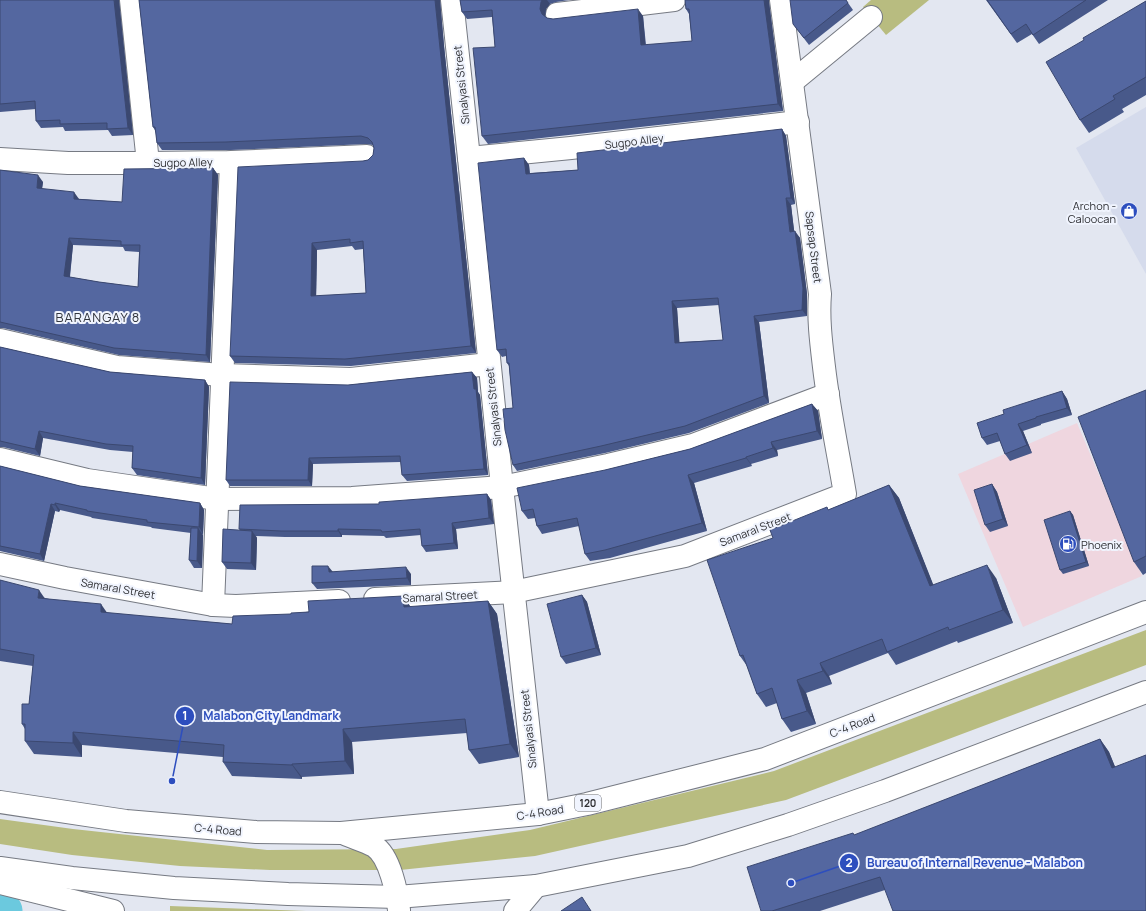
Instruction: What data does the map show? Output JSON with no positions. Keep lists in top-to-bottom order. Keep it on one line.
{"streets":{"main road":["Sinalyasi Street","Sugpo Alley","Sapsap Street","Samaral Street","C-4 Road","120"]},"crossings":[["Sinalyasi Street","Sugpo Alley"],["Sinalyasi Street","Samaral Street"],["Sinalyasi Street","C-4 Road"],["Sugpo Alley","Sapsap Street"],["Sapsap Street","Samaral Street"]],"districts":["BARANGAY 8"],"places":{"shop":["Archon - Caloocan"],"fuel station":["Phoenix"],"other":["Malabon City Landmark","Bureau of Internal Revenue - Malabon"]}}
